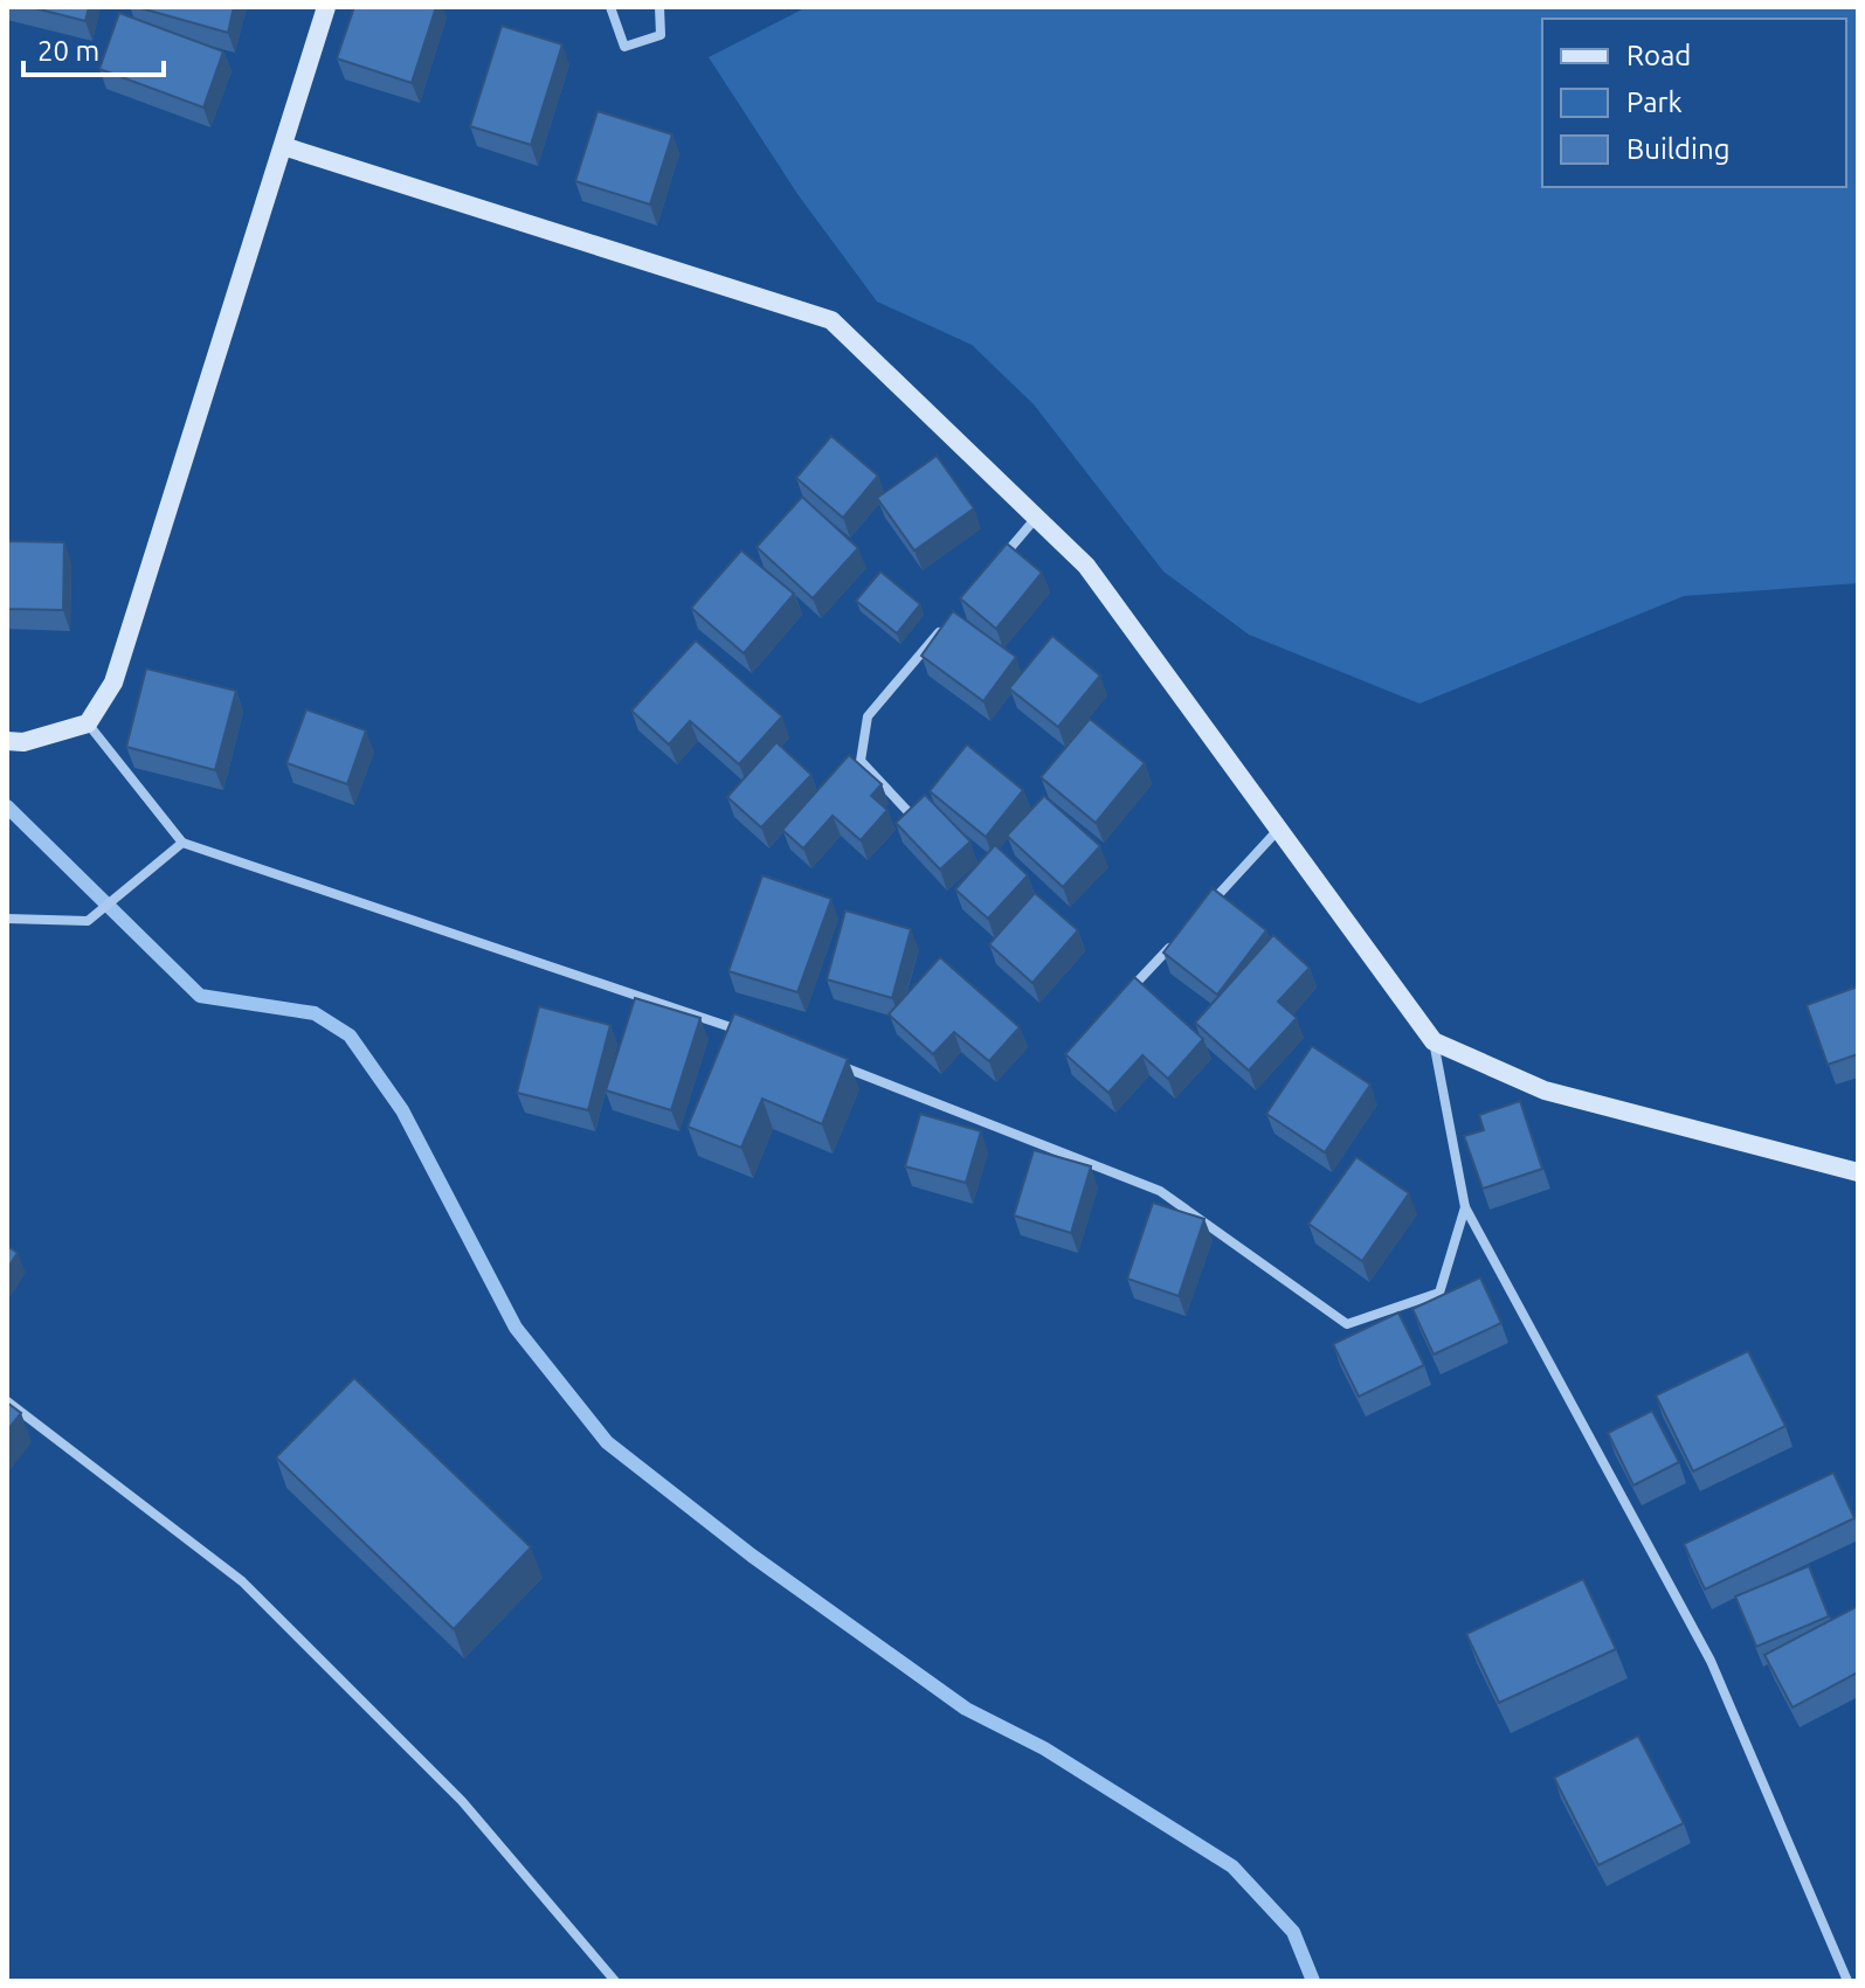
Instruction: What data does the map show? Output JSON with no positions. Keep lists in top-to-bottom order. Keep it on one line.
{"legend":["Road","Park","Building"],"scale_bar":"20 m"}
